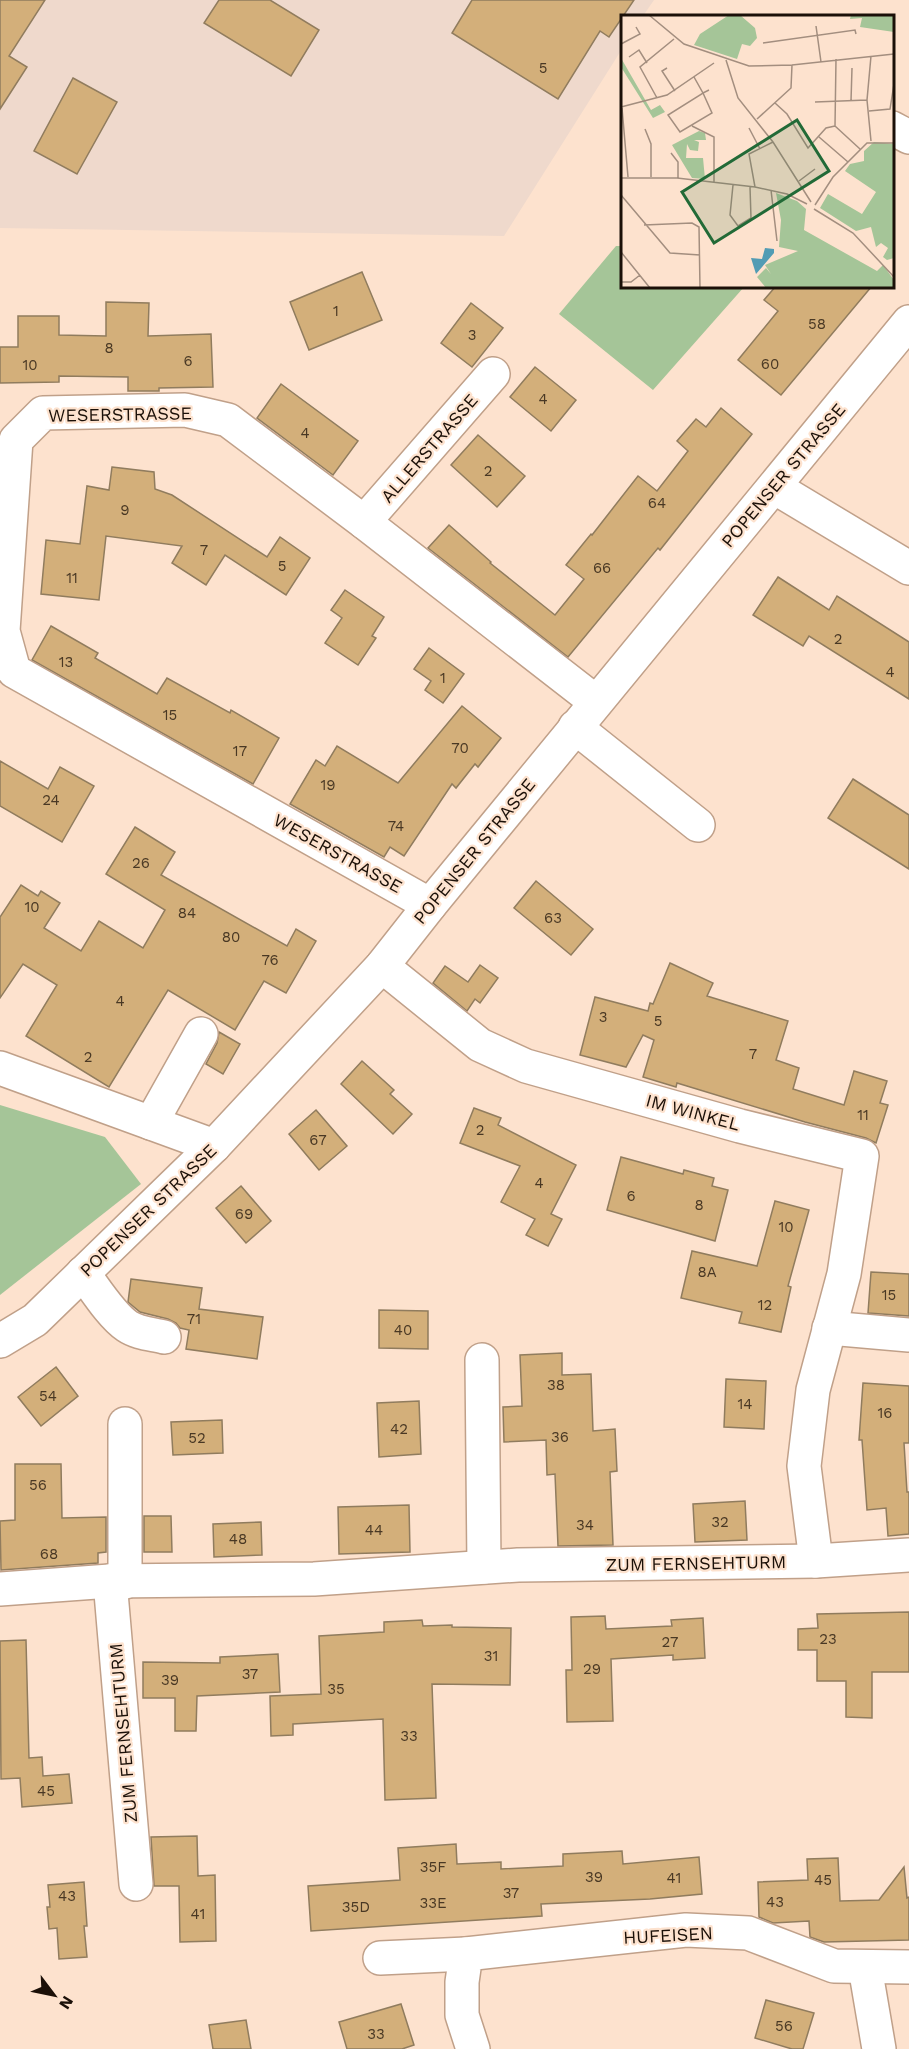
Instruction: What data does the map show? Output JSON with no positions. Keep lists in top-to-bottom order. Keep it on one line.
{"streets":{"street":["WESERSTRASSE","ALLERSTRASSE","POPENSER STRASSE","IM WINKEL","ZUM FERNSEHTURM","HUFEISEN"]},"crossings":[["WESERSTRASSE","ALLERSTRASSE"],["WESERSTRASSE","POPENSER STRASSE"],["POPENSER STRASSE","IM WINKEL"],["IM WINKEL","ZUM FERNSEHTURM"]],"house_numbers":["5","1","58","3","8","6","60","10","4","4","2","64","9","7","5","66","11","2","13","4","1","15","70","17","19","24","74","26","10","84","63","80","76","4","3","5","7","2","11","2","67","4","6","8","69","10","8A","15","12","71","40","38","54","14","16","42","36","52","56","32","34","44","48","68","23","27","31","29","37","39","35","33","45","35F","39","41","45","37","43","43","33E","35D","41","56","33"],"north":"bottom right"}
